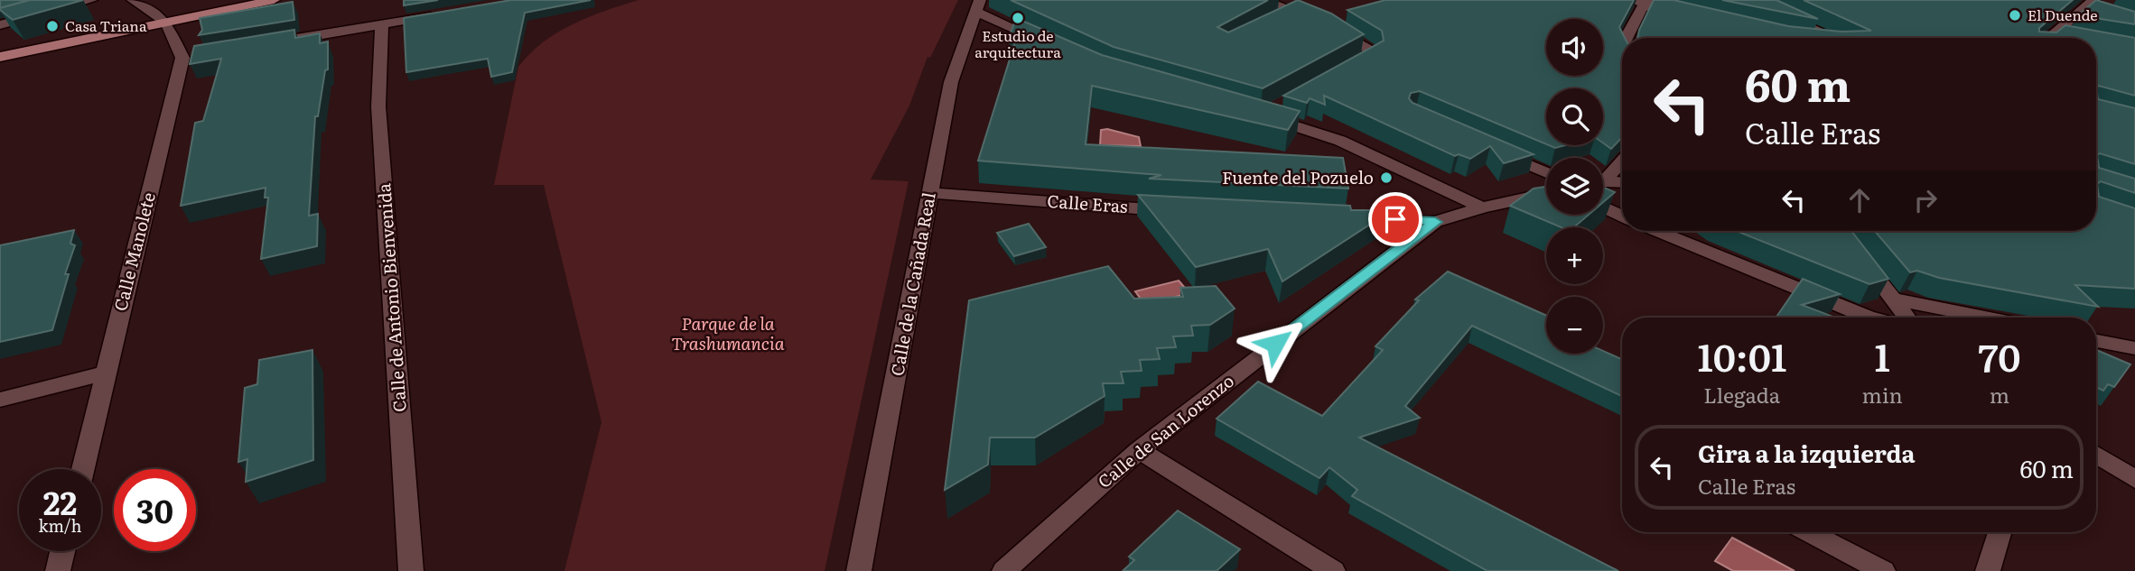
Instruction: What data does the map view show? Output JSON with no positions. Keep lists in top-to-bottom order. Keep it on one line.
{"streets":{"street":["Calle Eras","Calle Manolete","Calle de la Cañada Real","Calle de Antonio Bienvenida","Calle de San Lorenzo"]},"crossings":[["Calle Eras","Calle de la Cañada Real"]],"parks":["Parque de la Trashumancia"],"places":["El Duende","Estudio de arquitectura","Casa Triana","Fuente del Pozuelo"],"page":{"map_buttons":["+","−"],"turn":["60 m","Calle Eras"],"eta":["10:01","Llegada","1","min","70","m"],"list":[{"name":"Gira a la izquierda","note":"Calle Eras","value":"60 m"}],"speed":"22 km/h","limit":"30"}}
